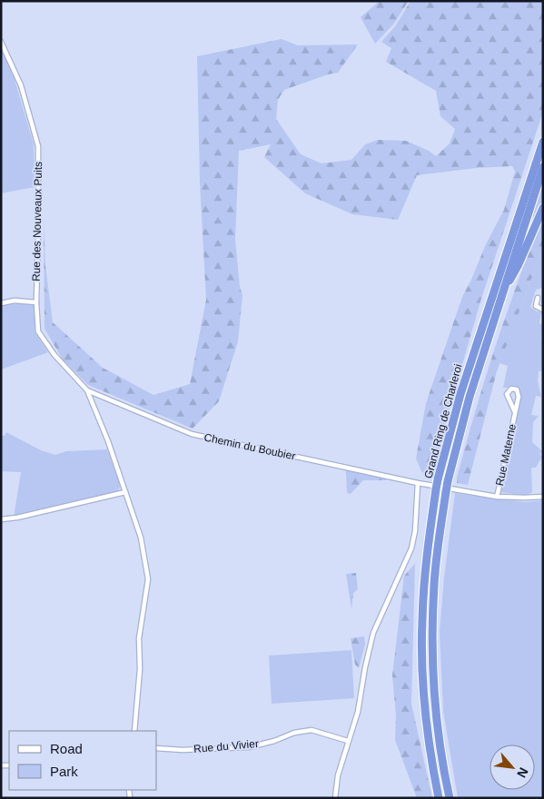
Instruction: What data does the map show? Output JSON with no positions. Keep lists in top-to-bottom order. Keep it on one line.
{"streets":{"highway":["Grand Ring de Charleroi"],"street":["Rue des Nouveaux Puits","Chemin du Boubier","Rue Materne","Rue du Vivier"]},"crossings":[["Rue des Nouveaux Puits","Chemin du Boubier"],["Chemin du Boubier","Rue Materne"]],"legend":["Road","Park"],"north":"bottom right"}
